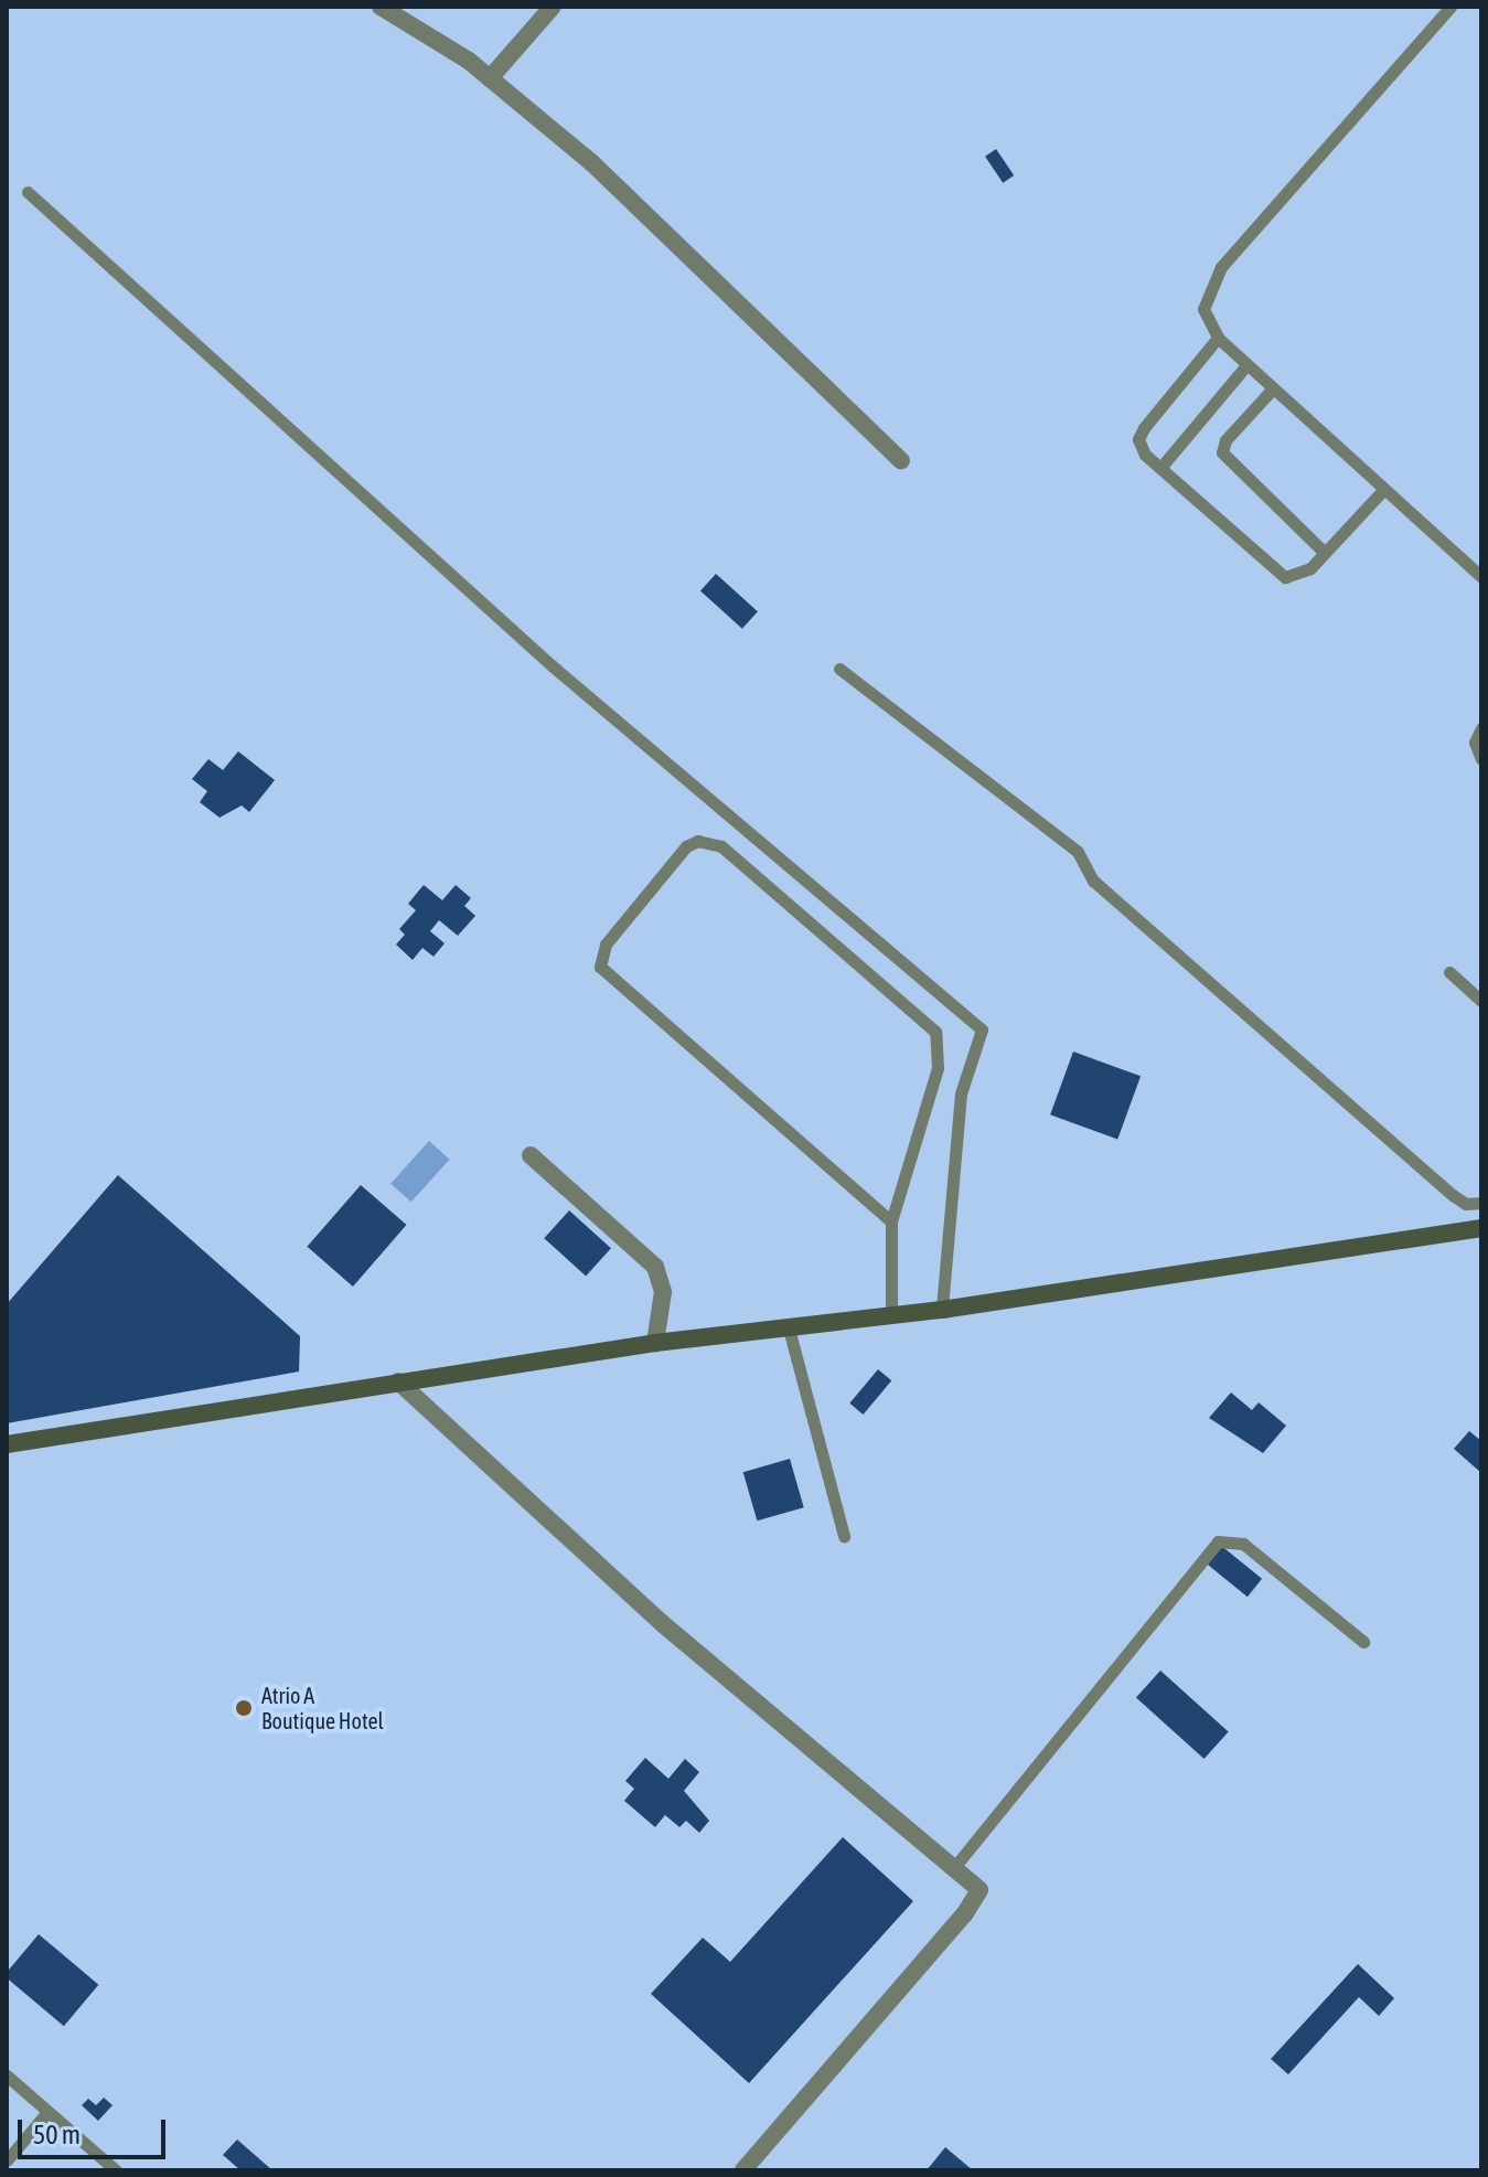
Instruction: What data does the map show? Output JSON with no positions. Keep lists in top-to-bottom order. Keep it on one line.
{"places":["Atrio A Boutique Hotel"],"scale_bar":"50 m"}
